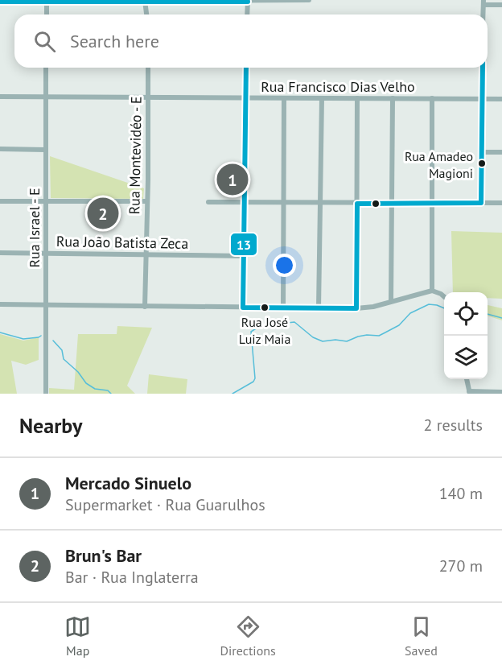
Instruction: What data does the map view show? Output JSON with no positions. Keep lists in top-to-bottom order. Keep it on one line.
{"streets":{"street":["Rua Francisco Dias Velho","Rua Montevidéo - E","Rua Israel - E","Rua João Batista Zeca"]},"crossings":[["Rua Francisco Dias Velho","Rua Montevidéo - E"],["Rua Francisco Dias Velho","Rua Israel - E"],["Rua Montevidéo - E","Rua João Batista Zeca"],["Rua Israel - E","Rua João Batista Zeca"]],"places":["Rua Amadeo Magioni","Rua José Luiz Maia"],"lines":["transit line 13"],"page":{"search":"Search here","pins":["1","2"],"heading":["Nearby","2 results"],"list":[{"mark":"1","name":"Mercado Sinuelo","note":"Supermarket · Rua Guarulhos","value":"140 m"},{"mark":"2","name":"Brun's Bar","note":"Bar · Rua Inglaterra","value":"270 m"}],"nav":["Map","Directions","Saved"]}}
